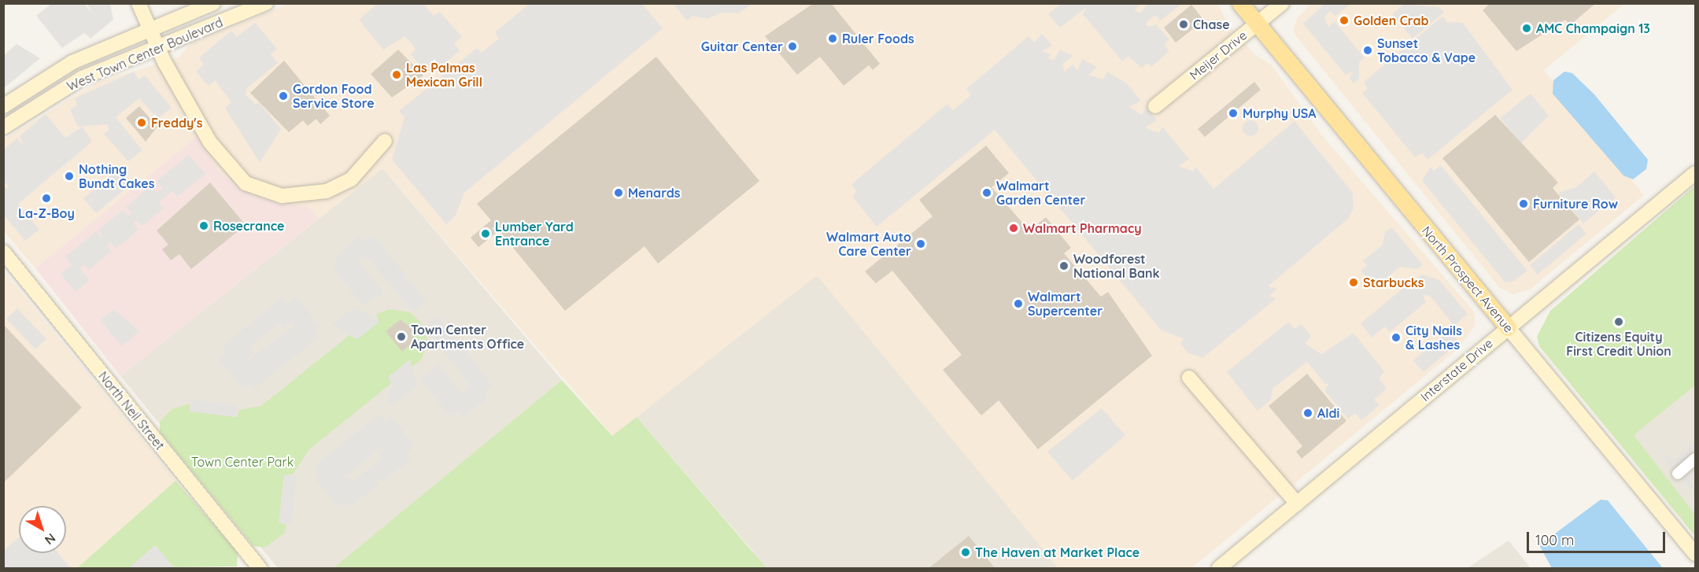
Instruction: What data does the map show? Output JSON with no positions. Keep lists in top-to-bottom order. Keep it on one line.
{"streets":{"main road":["West Town Center Boulevard","Meijer Drive","North Prospect Avenue","Interstate Drive","North Neil Street"]},"crossings":[["Meijer Drive","North Prospect Avenue"],["North Prospect Avenue","Interstate Drive"]],"parks":["Town Center Park"],"places":["Golden Crab","Chase","AMC Champaign 13","Ruler Foods","Guitar Center","Sunset Tobacco & Vape","Las Palmas Mexican Grill","Gordon Food Service Store","Murphy USA","Freddy's","Nothing Bundt Cakes","Menards","Walmart Garden Center","La-Z-Boy","Furniture Row","Rosecrance","Walmart Pharmacy","Lumber Yard Entrance","Walmart Auto Care Center","Woodforest National Bank","Starbucks","Walmart Supercenter","Citizens Equity First Credit Union","Town Center Apartments Office","City Nails & Lashes","Aldi","The Haven at Market Place"],"scale_bar":"100 m","north":"bottom right"}
